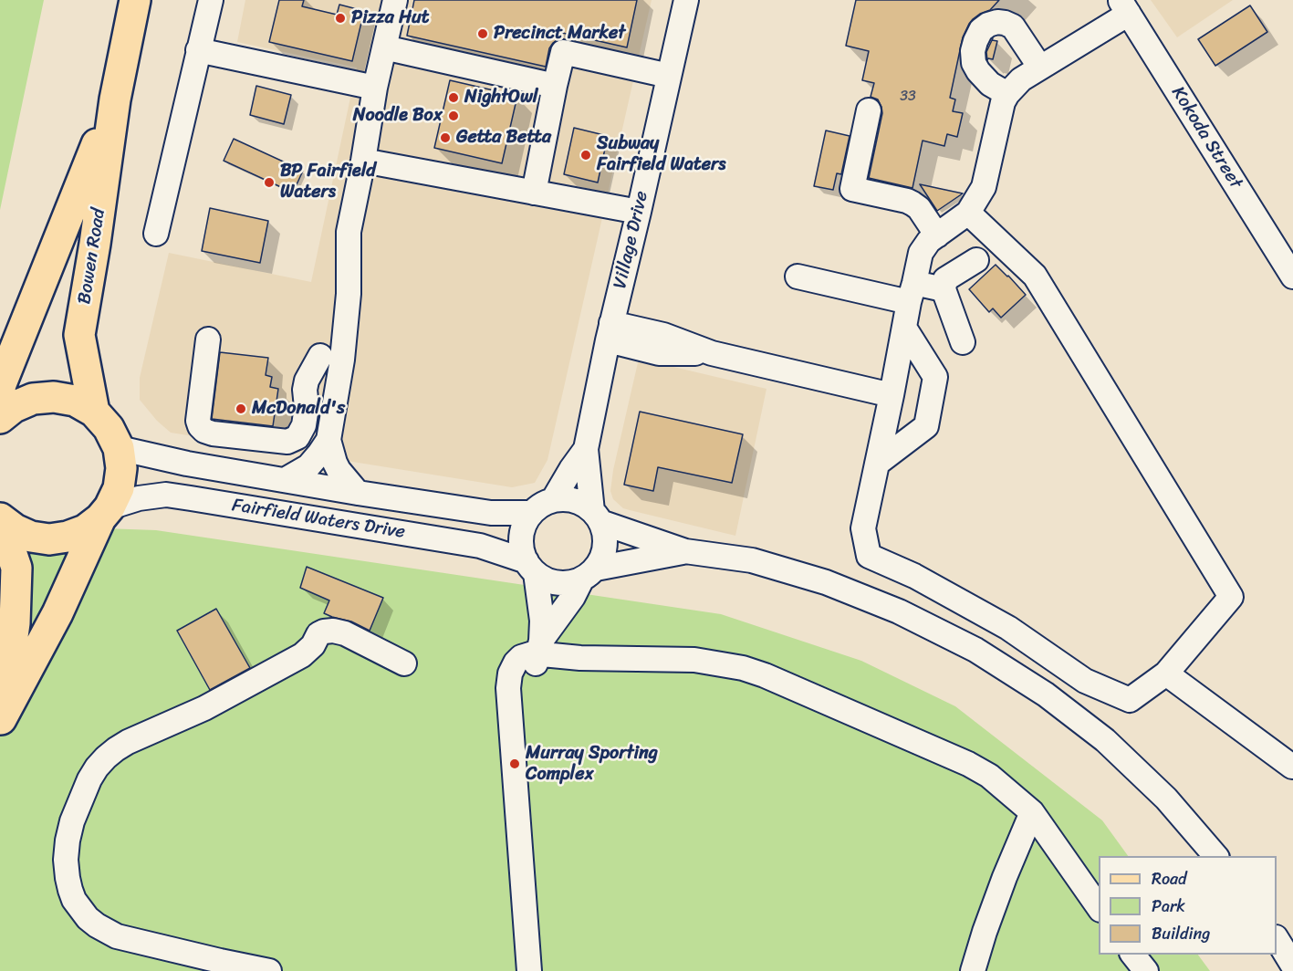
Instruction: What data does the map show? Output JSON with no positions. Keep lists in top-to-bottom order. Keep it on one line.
{"streets":{"main road":["Bowen Road"],"street":["Kokoda Street","Village Drive","Fairfield Waters Drive"]},"crossings":[["Village Drive","Fairfield Waters Drive"],["Bowen Road","Fairfield Waters Drive"]],"places":["Pizza Hut","Precinct Market","NightOwl","Noodle Box","Getta Betta","Subway Fairfield Waters","BP Fairfield Waters","McDonald's","Murray Sporting Complex"],"house_numbers":["33"],"legend":["Road","Park","Building"]}
